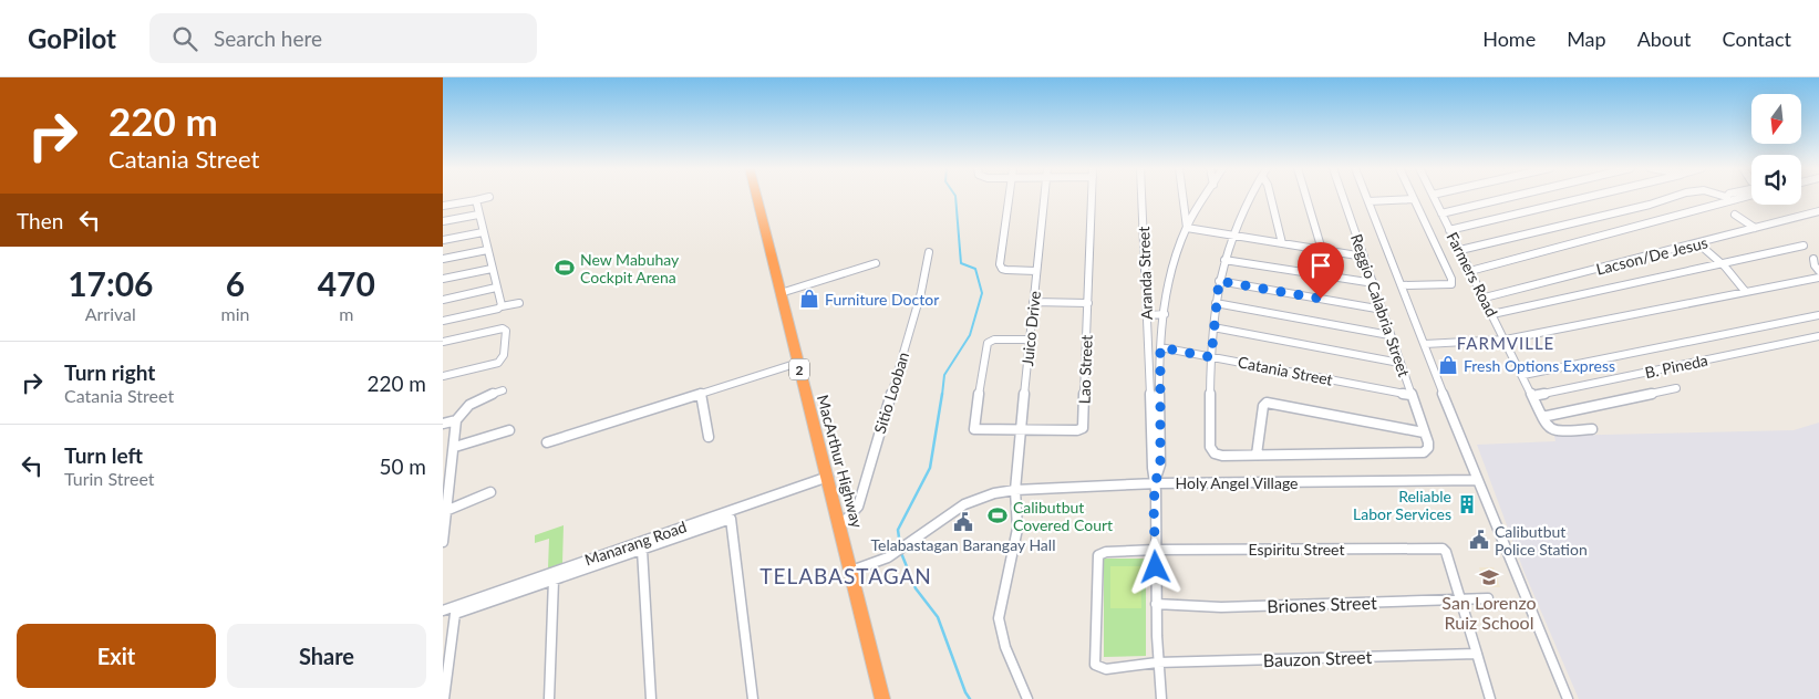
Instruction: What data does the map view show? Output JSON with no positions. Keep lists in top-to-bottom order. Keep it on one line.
{"streets":{"highway":["2","MacArthur Highway"],"street":["Lacson/De Jesus","Aranda Street","Farmers Road","Reggio Calabria Street","Juico Drive","B. Pineda","Lao Street","Catania Street","Sitio Looban","Holy Angel Village","Manarang Road","Espiritu Street","Briones Street","Bauzon Street"]},"crossings":[["Lacson/De Jesus","Farmers Road"],["Aranda Street","Catania Street"],["Aranda Street","Holy Angel Village"],["Aranda Street","Espiritu Street"],["Aranda Street","Briones Street"],["Aranda Street","Bauzon Street"],["Farmers Road","B. Pineda"],["Reggio Calabria Street","Catania Street"],["Juico Drive","Lao Street"],["Juico Drive","Holy Angel Village"],["Sitio Looban","MacArthur Highway"],["MacArthur Highway","Holy Angel Village"],["MacArthur Highway","Manarang Road"],["Espiritu Street","Briones Street"],["Espiritu Street","Bauzon Street"]],"districts":["FARMVILLE","TELABASTAGAN"],"places":{"sports":["New Mabuhay Cockpit Arena","Calibutbut Covered Court"],"shop":["Furniture Doctor","Fresh Options Express"],"building":["Reliable Labor Services"],"public building":["Telabastagan Barangay Hall","Calibutbut Police Station"],"school or university":["San Lorenzo Ruiz School"]},"north":"bottom","page":{"header":"GoPilot","search":"Search here","nav":["Home","Map","About","Contact"],"turn":["220 m","Catania Street"],"then":"Then","eta":["17:06","Arrival","6","min","470","m"],"list":[{"name":"Turn right","note":"Catania Street","value":"220 m"},{"name":"Turn left","note":"Turin Street","value":"50 m"}],"buttons":["Exit","Share"]}}
